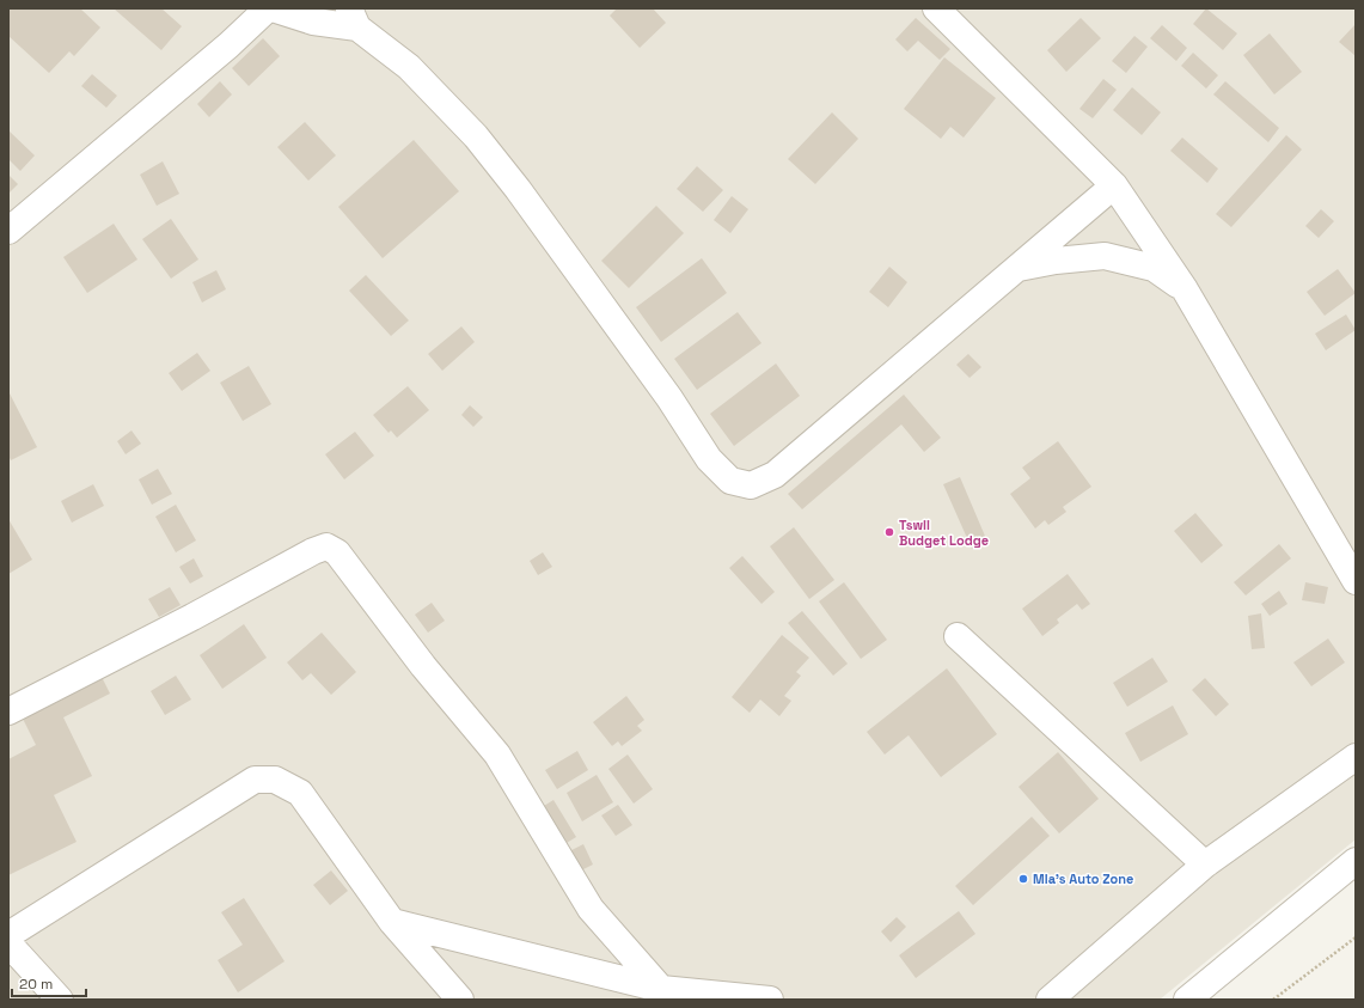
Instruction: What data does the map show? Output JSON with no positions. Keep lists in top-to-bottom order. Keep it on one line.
{"places":["Tswii Budget Lodge","Mia's Auto Zone"],"scale_bar":"20 m"}
